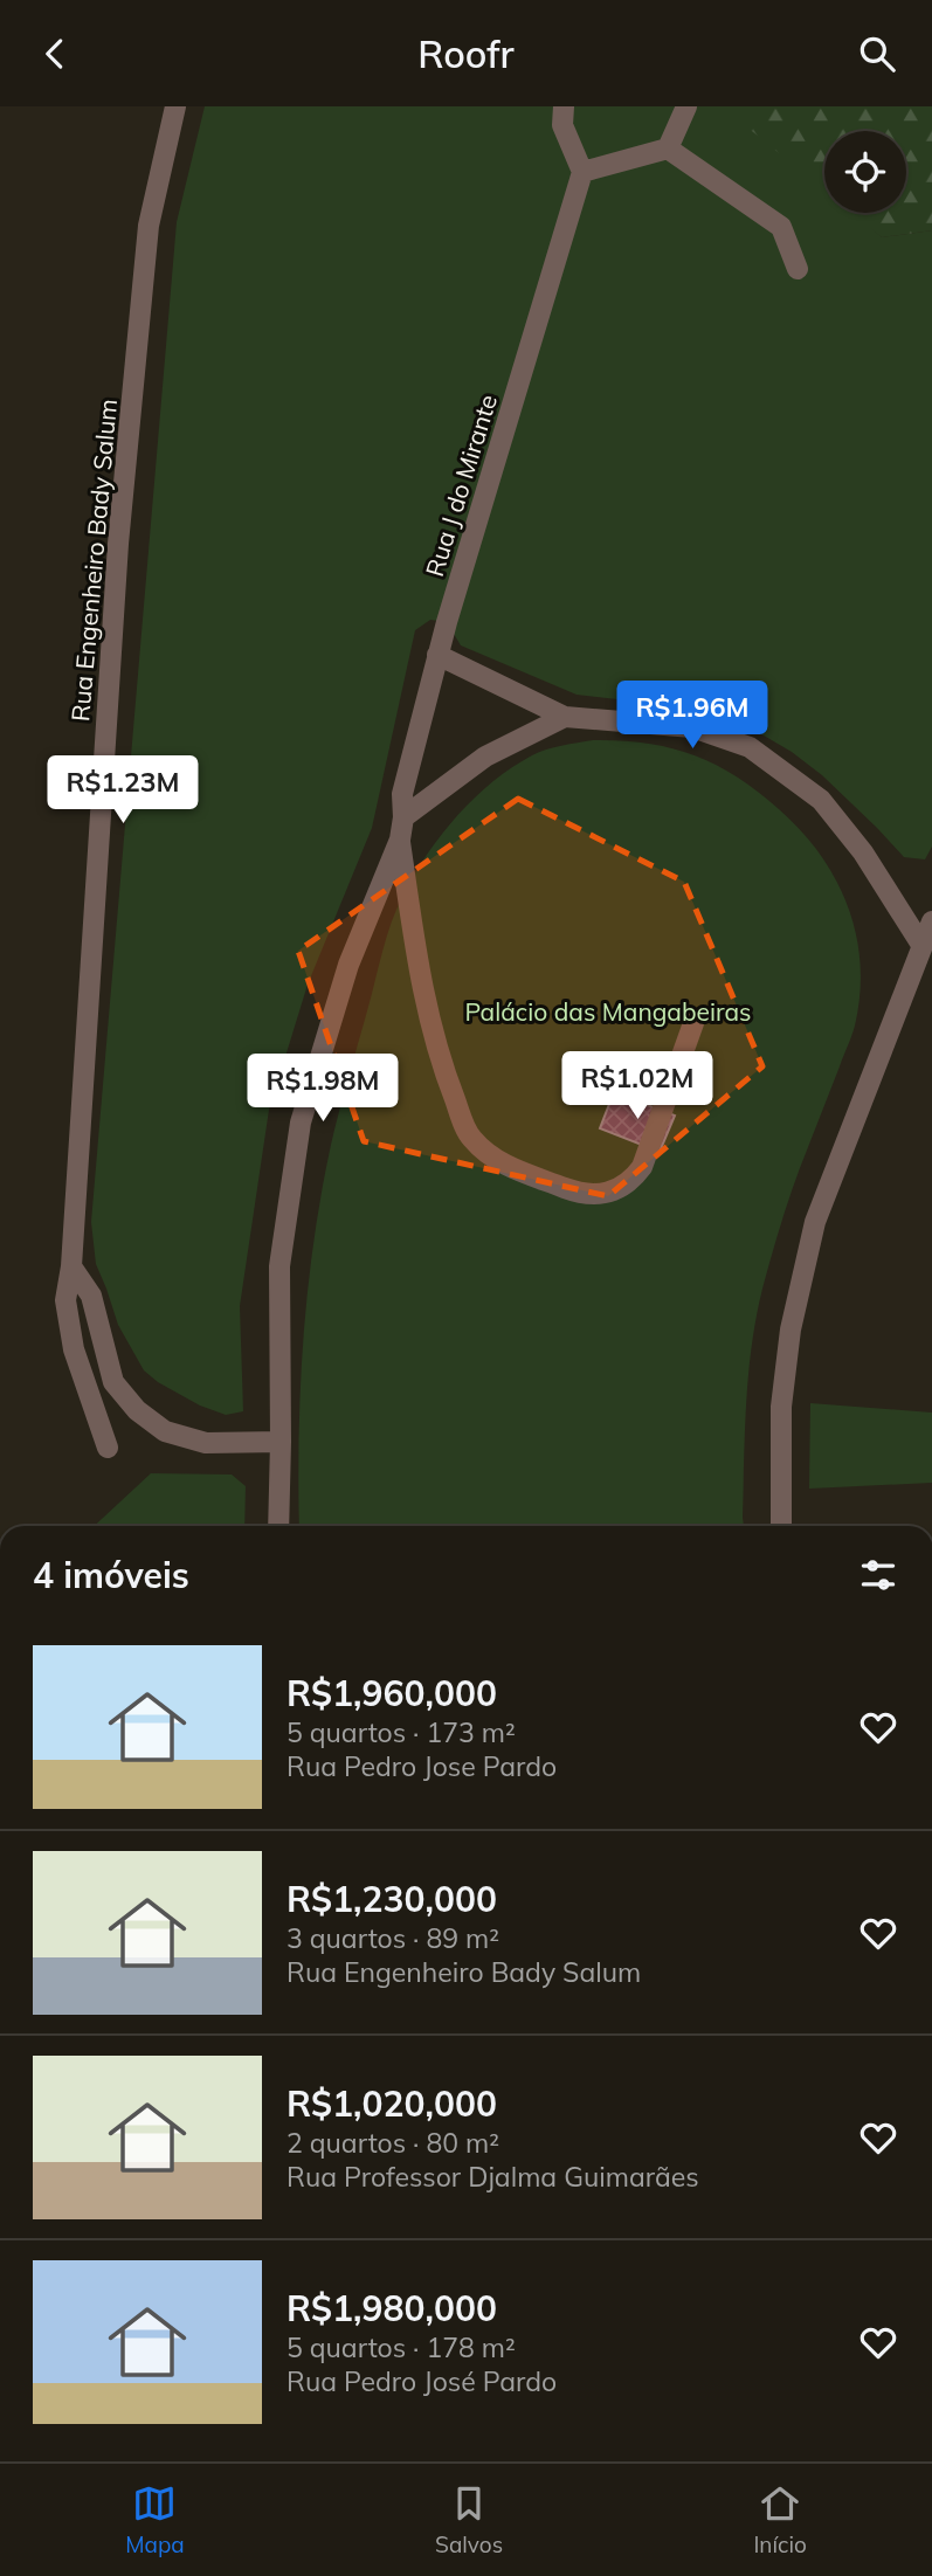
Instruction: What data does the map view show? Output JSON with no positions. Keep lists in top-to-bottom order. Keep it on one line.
{"streets":{"street":["Rua J do Mirante","Rua Engenheiro Bady Salum"]},"parks":["Palácio das Mangabeiras"],"page":{"header":"Roofr","price":["R$1.96M","R$1.23M","R$1.02M","R$1.98M"],"heading":"4 imóveis","list":[{"name":"R$1,960,000","note":"5 quartos · 173 m² · Rua Pedro Jose Pardo"},{"name":"R$1,230,000","note":"3 quartos · 89 m² · Rua Engenheiro Bady Salum"},{"name":"R$1,020,000","note":"2 quartos · 80 m² · Rua Professor Djalma Guimarães"},{"name":"R$1,980,000","note":"5 quartos · 178 m² · Rua Pedro José Pardo"}],"tabs":["Mapa","Salvos","Início"]}}
